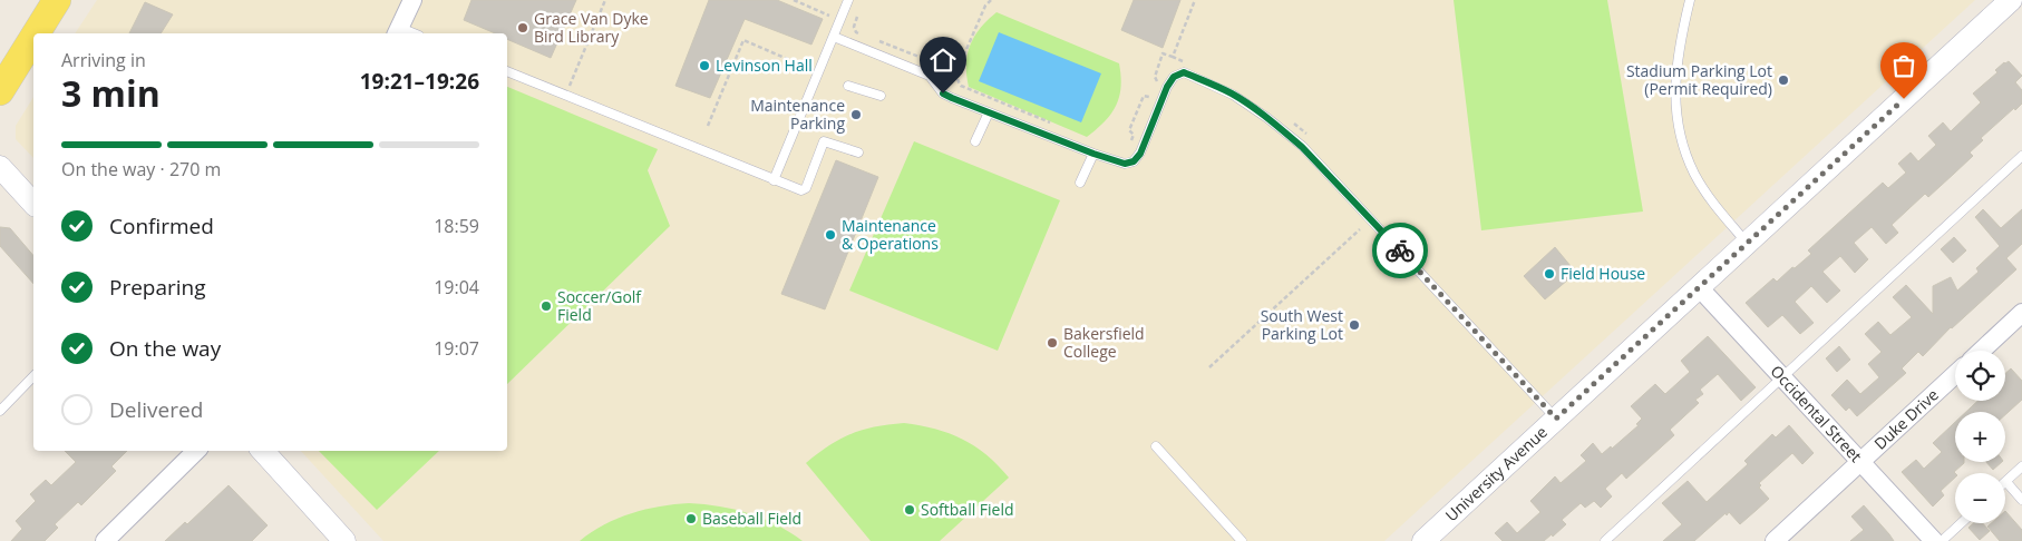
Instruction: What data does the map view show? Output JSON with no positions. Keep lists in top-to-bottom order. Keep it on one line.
{"streets":{"street":["Occidental Street","Duke Drive","University Avenue"]},"crossings":[["Occidental Street","Duke Drive"],["Occidental Street","University Avenue"]],"places":["Grace Van Dyke Bird Library","Levinson Hall","Stadium Parking Lot (Permit Required)","Maintenance Parking","Maintenance & Operations","Field House","Soccer/Golf Field","South West Parking Lot","Bakersfield College","Softball Field","Baseball Field"],"page":{"heading":["3 min","Arriving in","19:21–19:26"],"bar":"On the way · 270 m","list":[["Confirmed","18:59"],["Preparing","19:04"],["On the way","19:07"],"Delivered"],"map_buttons":["+","−"]}}
